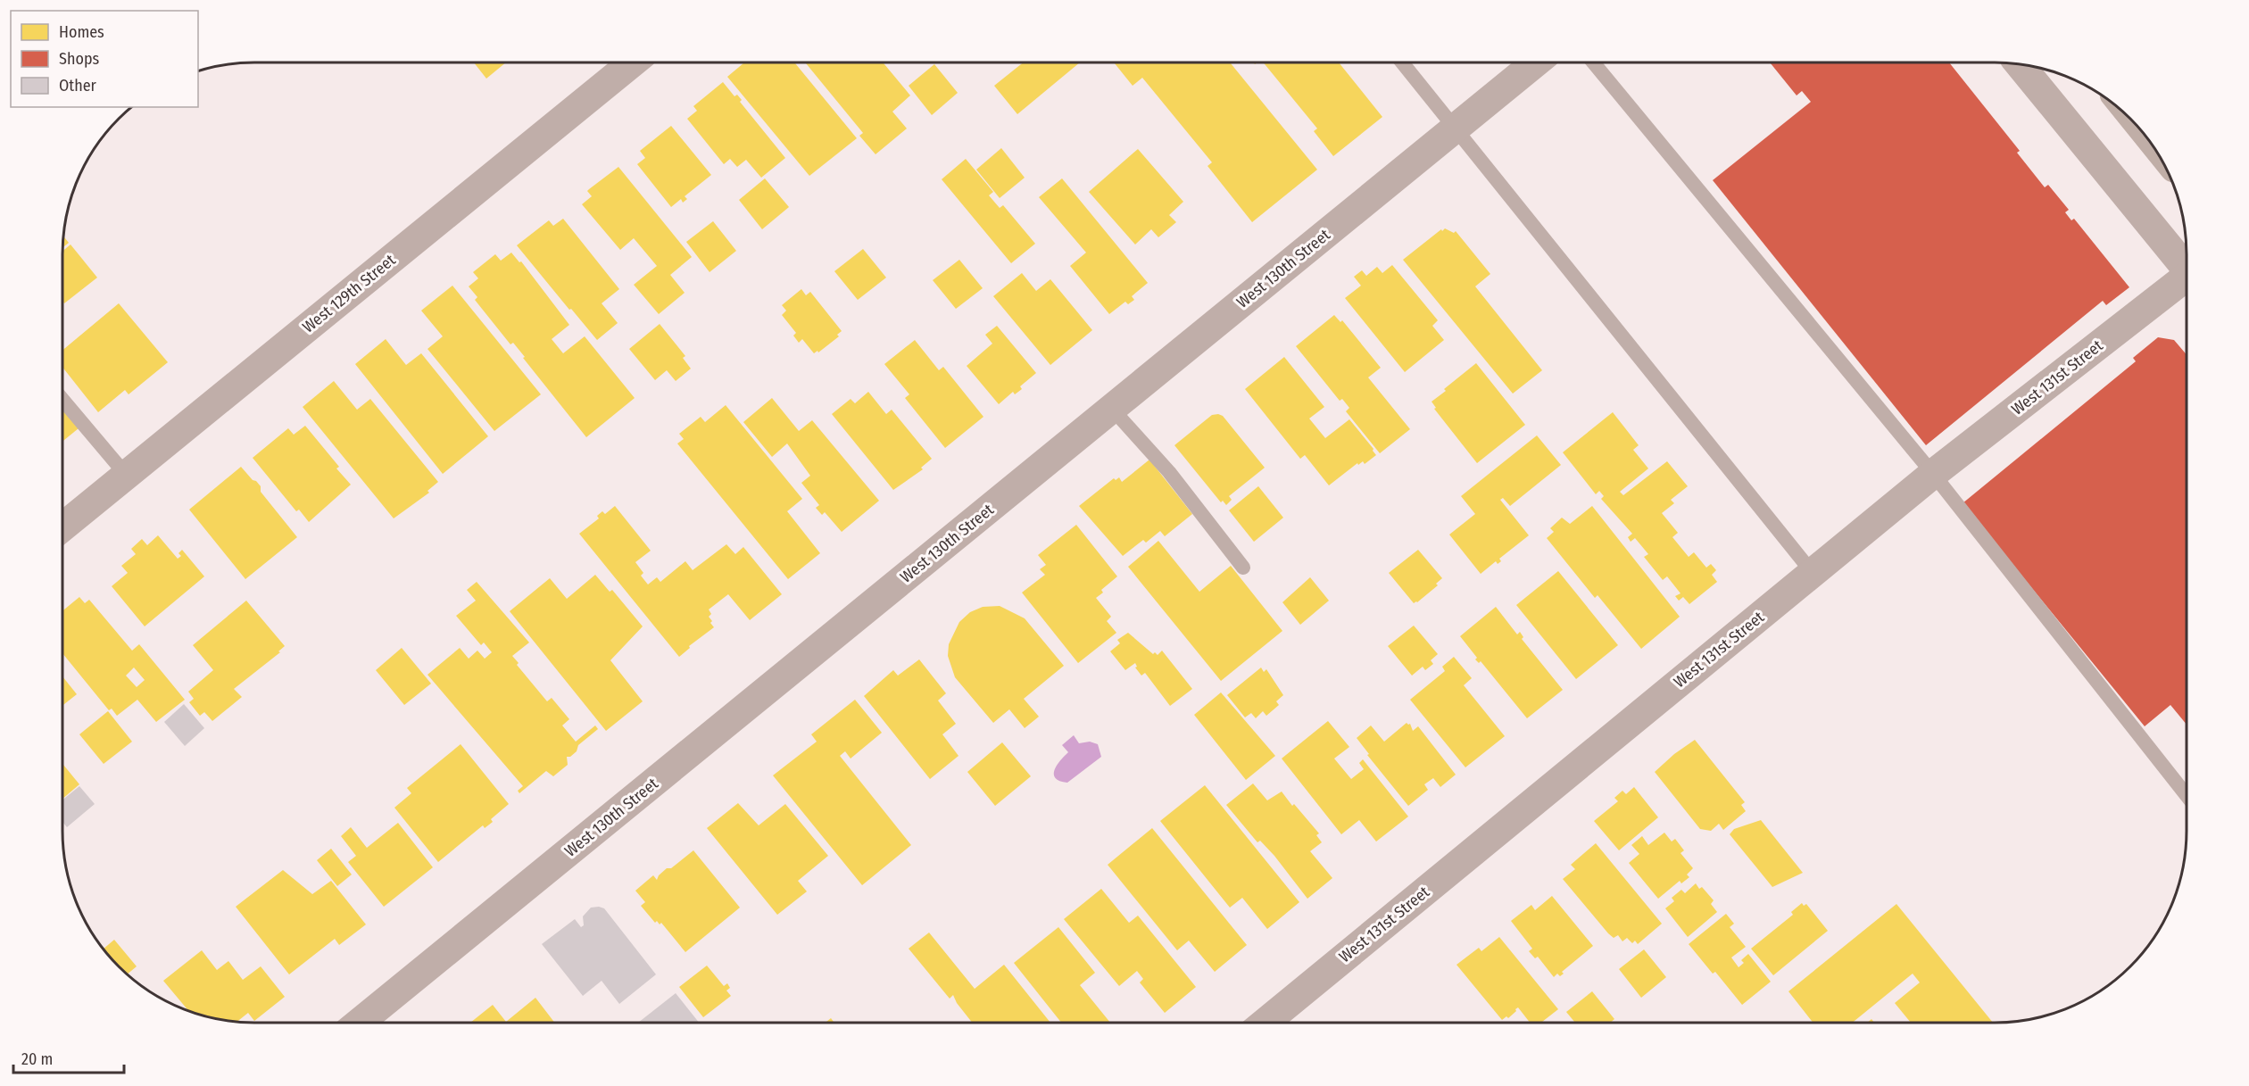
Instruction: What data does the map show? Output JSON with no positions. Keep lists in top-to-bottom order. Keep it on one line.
{"streets":{"street":["West 130th Street","West 129th Street","West 131st Street"]},"legend":["Homes","Shops","Other"],"scale_bar":"20 m"}
